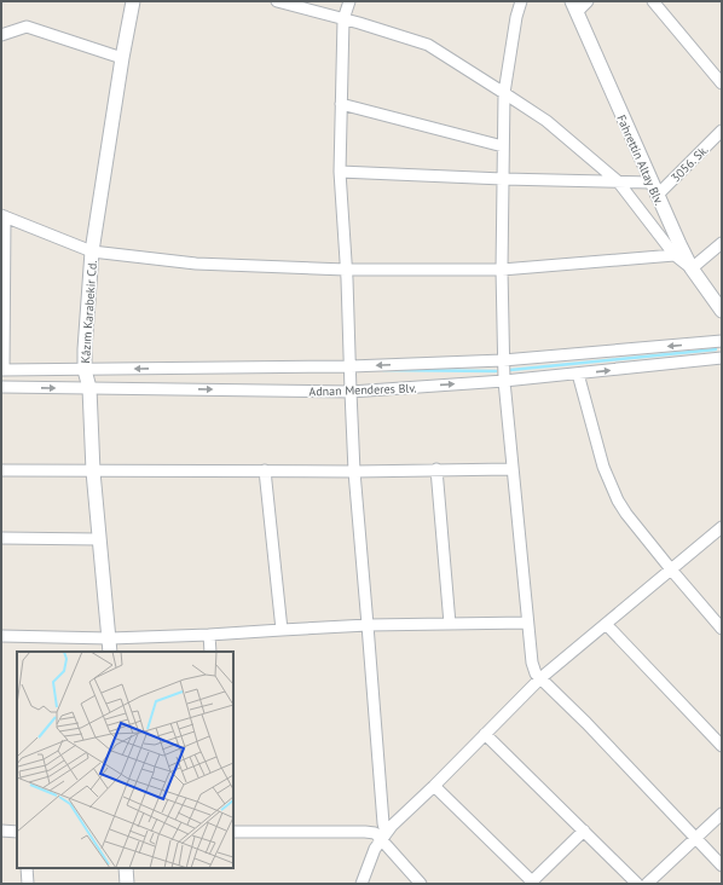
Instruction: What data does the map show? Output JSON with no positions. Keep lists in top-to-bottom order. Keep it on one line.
{"streets":{"street":["Fahrettin Altay Blv.","3056. Sk.","Kâzım Karabekir Cd.","Adnan Menderes Blv."]},"crossings":[["Fahrettin Altay Blv.","3056. Sk."],["Kâzım Karabekir Cd.","Adnan Menderes Blv."]]}
